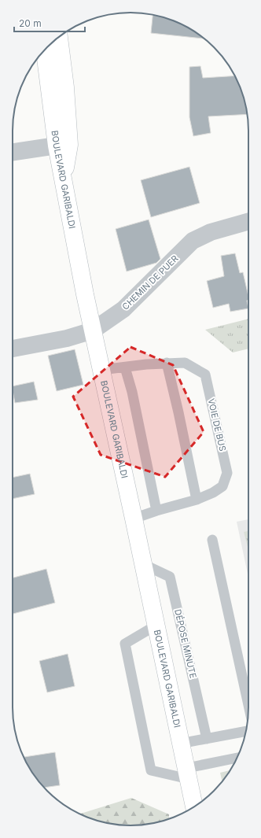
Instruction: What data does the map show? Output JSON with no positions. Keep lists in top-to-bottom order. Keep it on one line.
{"streets":{"main road":["BOULEVARD GARIBALDI"],"street":["CHEMIN DE PUER"],"lane":["VOIE DE BUS","DÉPOSE MINUTE"]},"crossings":[["BOULEVARD GARIBALDI","CHEMIN DE PUER"],["BOULEVARD GARIBALDI","VOIE DE BUS"],["BOULEVARD GARIBALDI","DÉPOSE MINUTE"]],"scale_bar":"20 m"}
